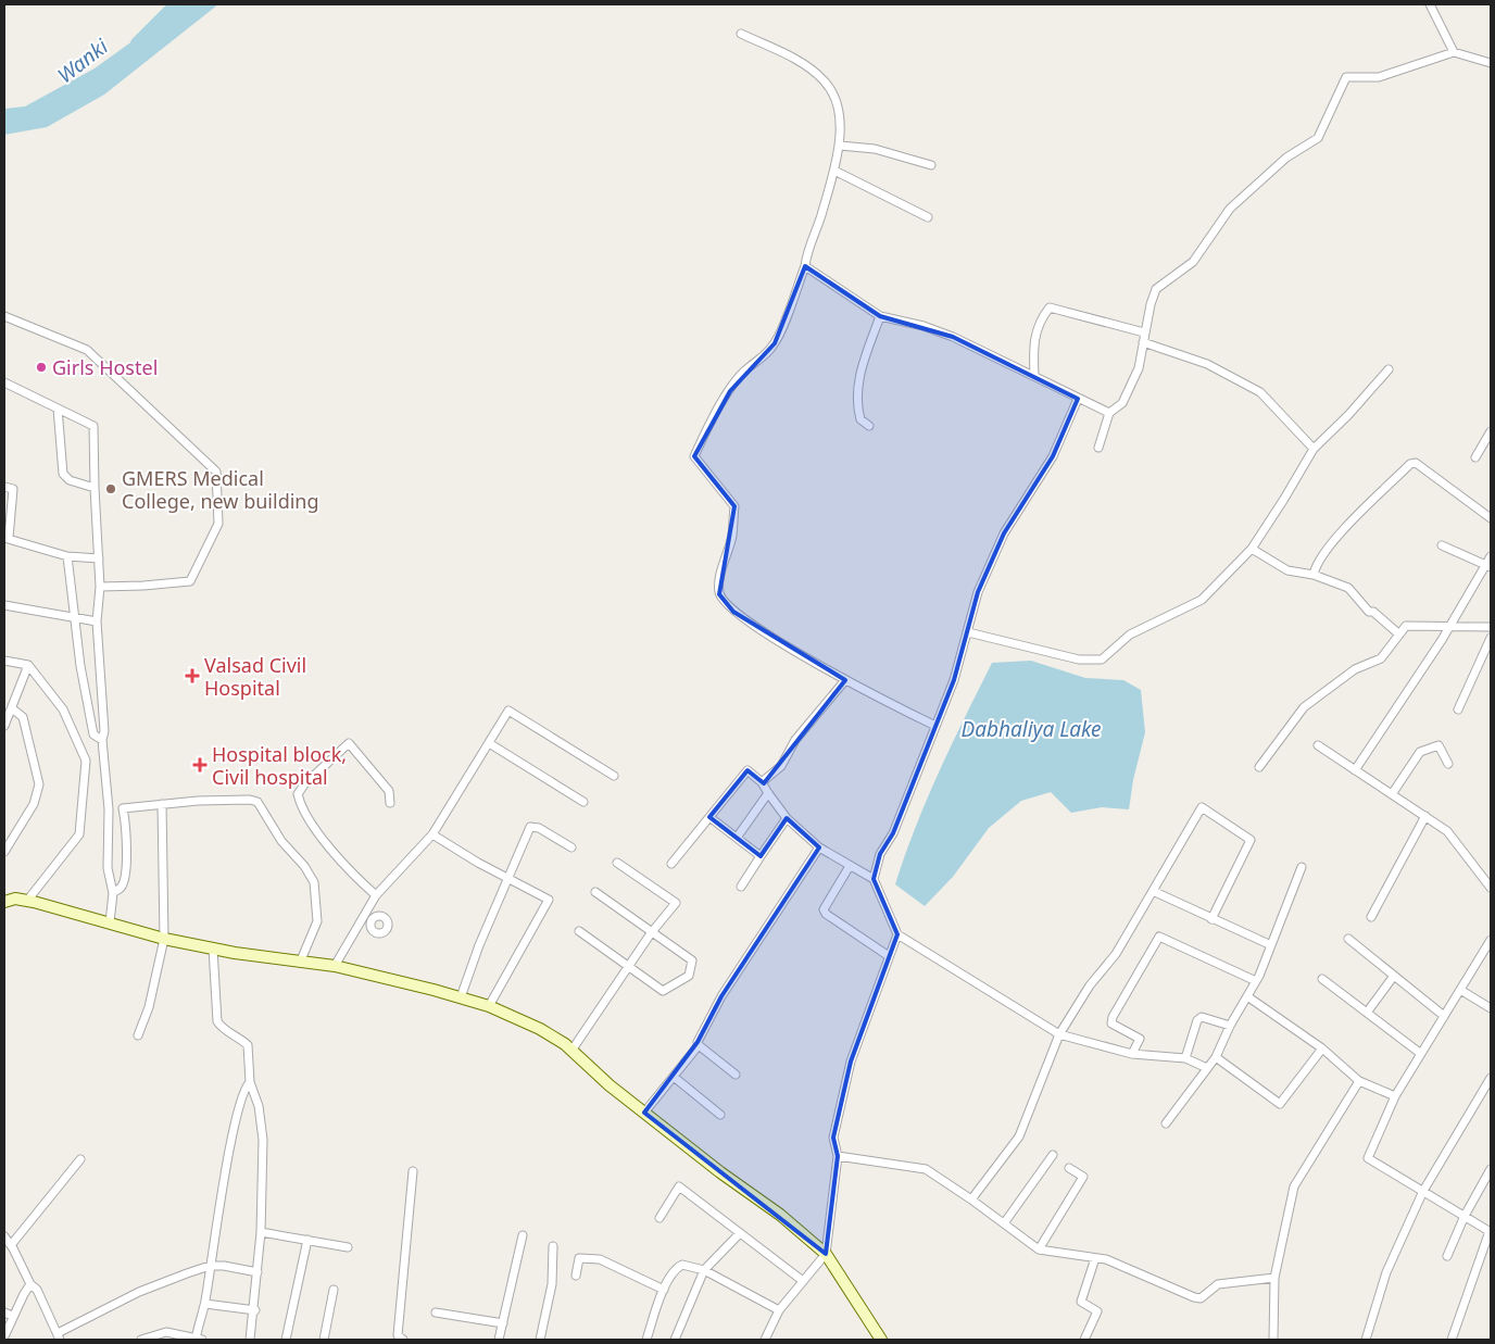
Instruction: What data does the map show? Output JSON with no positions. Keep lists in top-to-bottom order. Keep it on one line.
{"water":["Wanki","Dabhaliya Lake"],"places":{"other":["Girls Hostel","GMERS Medical College, new building"],"health":["Valsad Civil Hospital","Hospital block, Civil hospital"]}}
